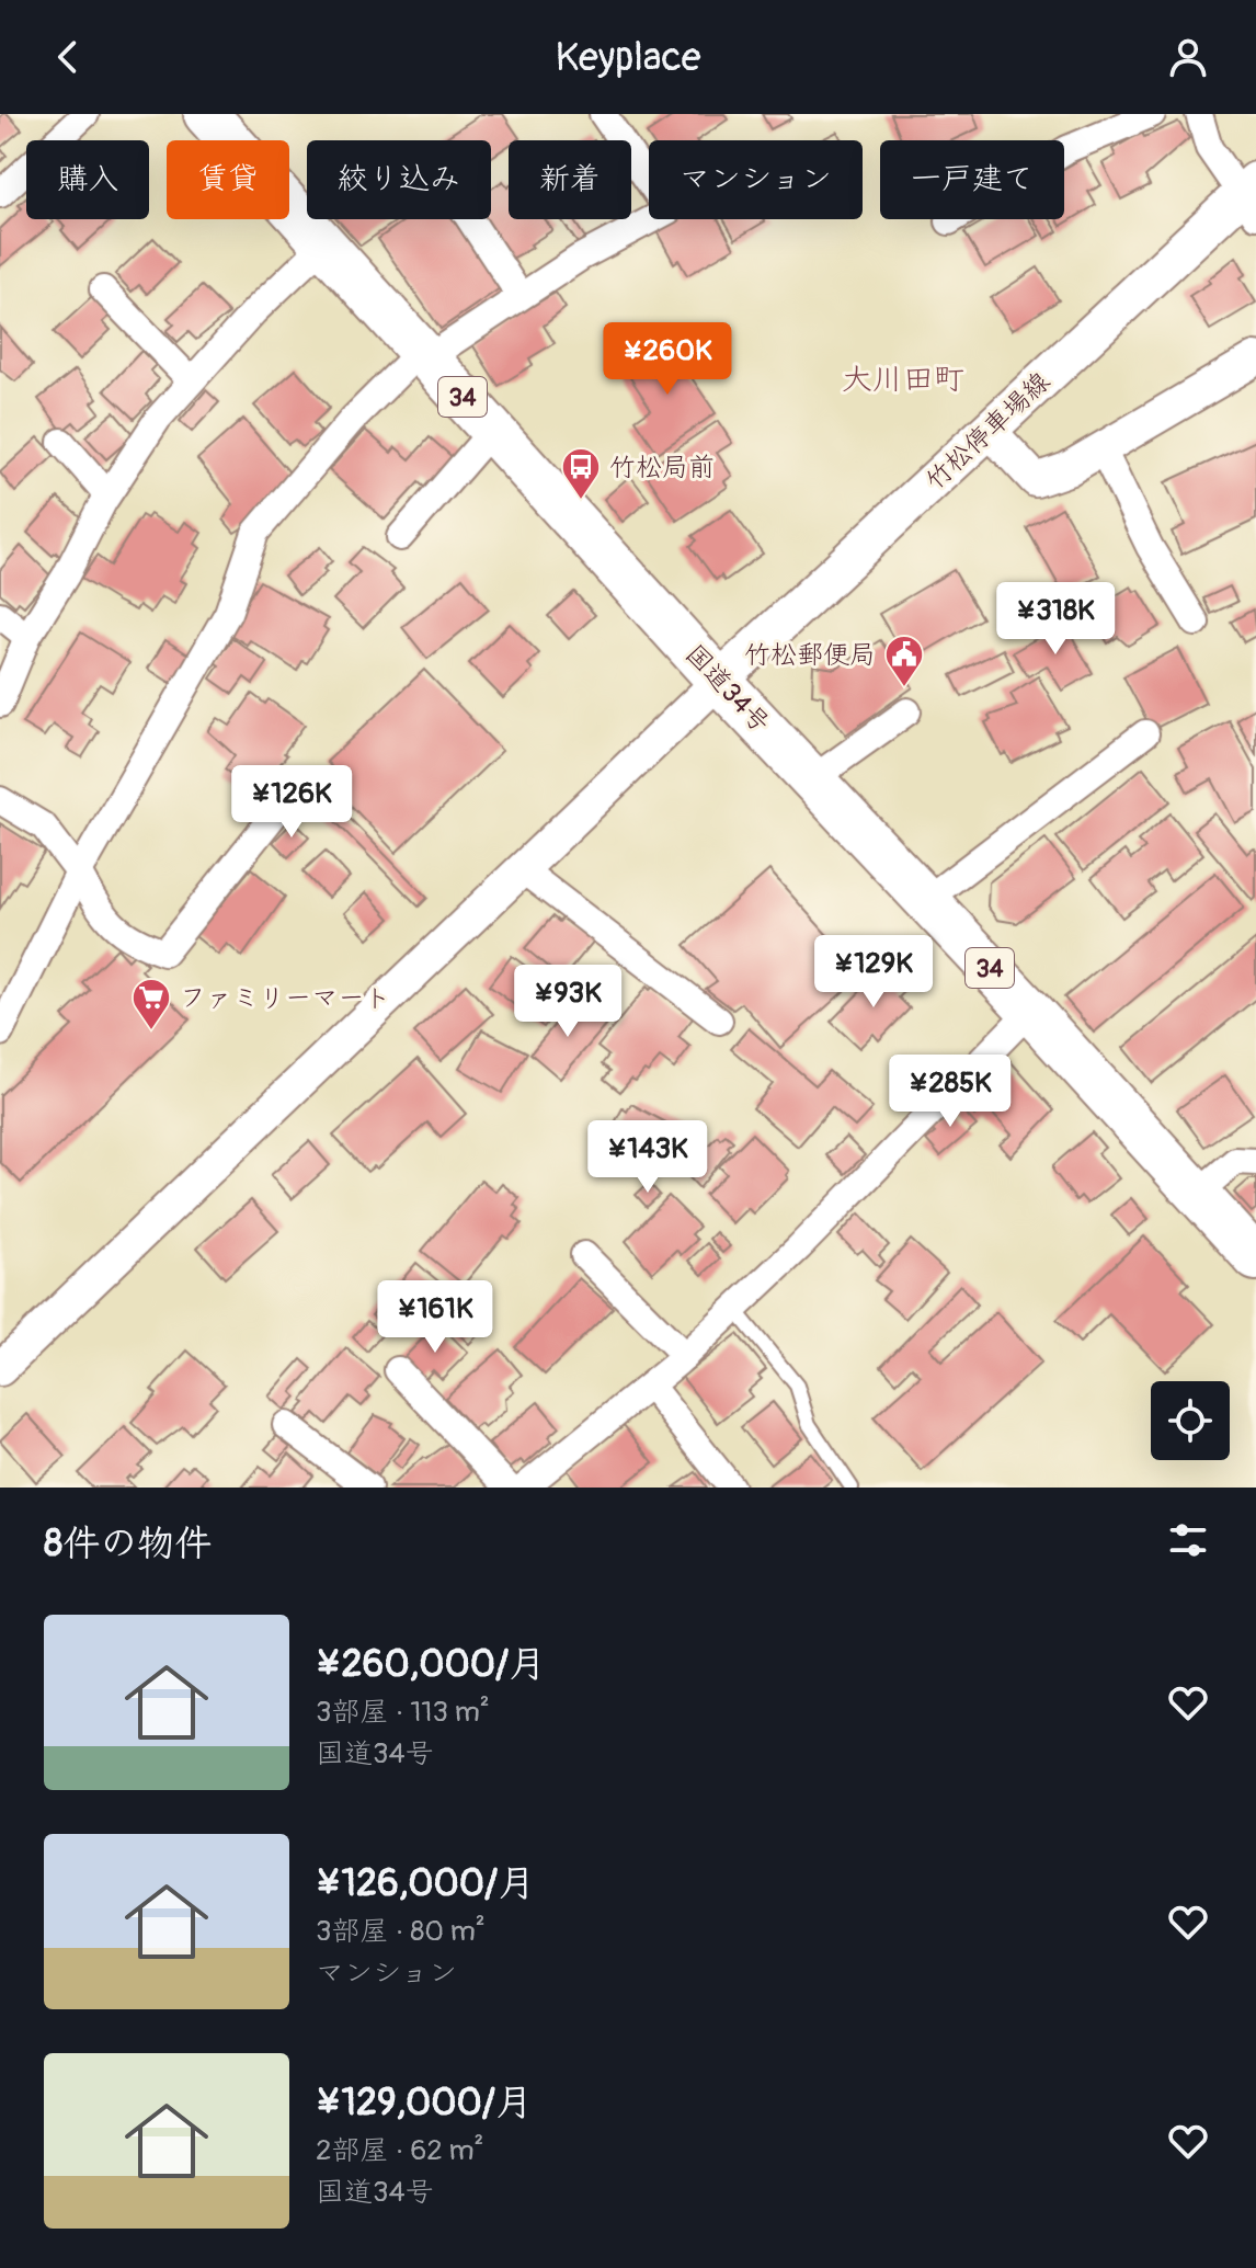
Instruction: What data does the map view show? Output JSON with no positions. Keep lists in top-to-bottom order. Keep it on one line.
{"streets":{"highway":["34","国道34号"],"main road":["竹松停車場線"]},"crossings":[["竹松停車場線","国道34号"]],"districts":["大川田町"],"places":{"bus stop":["竹松局前"],"public building":["竹松郵便局"],"supermarket":["ファミリーマート"]},"page":{"header":"Keyplace","chip":["購入","賃貸","絞り込み","新着","マンション","一戸建て"],"price":["¥260K","¥318K","¥126K","¥129K","¥93K","¥285K","¥143K","¥161K"],"heading":"8件の物件","list":[{"name":"¥260,000/月","note":"3部屋 · 113 m² · 国道34号"},{"name":"¥126,000/月","note":"3部屋 · 80 m² · マンション"},{"name":"¥129,000/月","note":"2部屋 · 62 m² · 国道34号"}]}}
